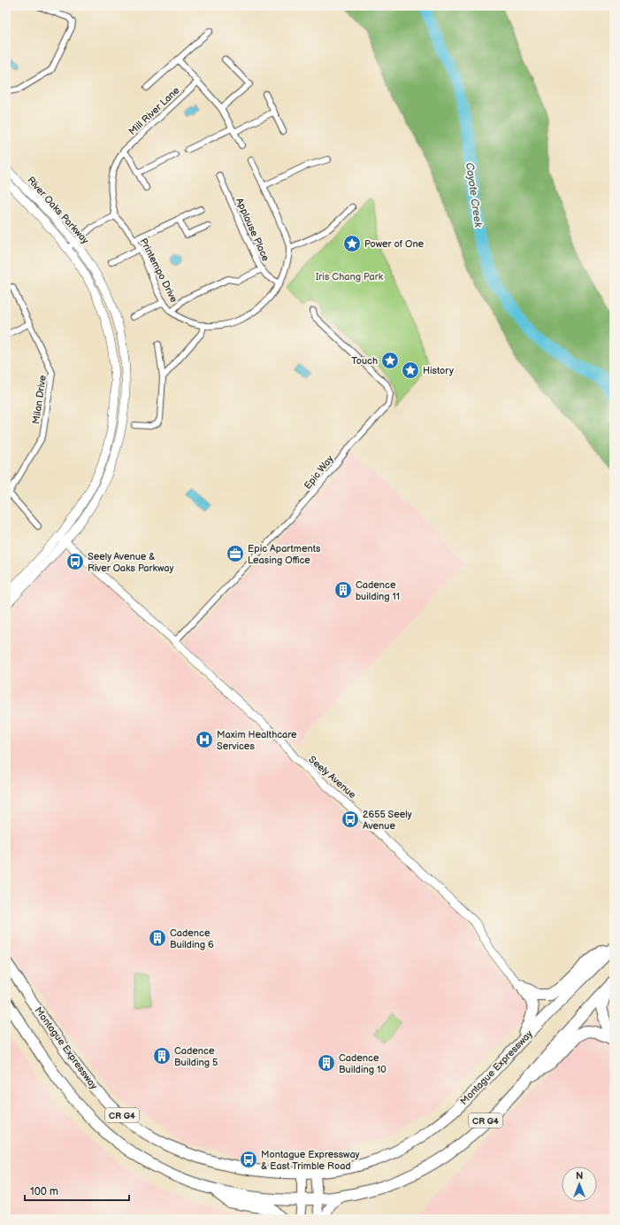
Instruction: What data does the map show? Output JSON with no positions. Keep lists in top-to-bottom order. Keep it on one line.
{"streets":{"highway":["Montague Expressway","CR G4"],"street":["Mill River Lane","River Oaks Parkway","Applause Place","Printempo Drive","Milan Drive","Epic Way","Seely Avenue"]},"crossings":[["Mill River Lane","Printempo Drive"],["River Oaks Parkway","Seely Avenue"],["Applause Place","Printempo Drive"],["Epic Way","Seely Avenue"]],"water":["Coyote Creek"],"parks":["Iris Chang Park"],"places":{"place":["Power of One","Touch","History"],"office":["Epic Apartments Leasing Office"],"bus stop":["Seely Avenue & River Oaks Parkway","2655 Seely Avenue","Montague Expressway & East Trimble Road"],"building":["Cadence building 11","Cadence Building 6","Cadence Building 5","Cadence Building 10"],"hospital":["Maxim Healthcare Services"]},"scale_bar":"100 m","north":"top"}
